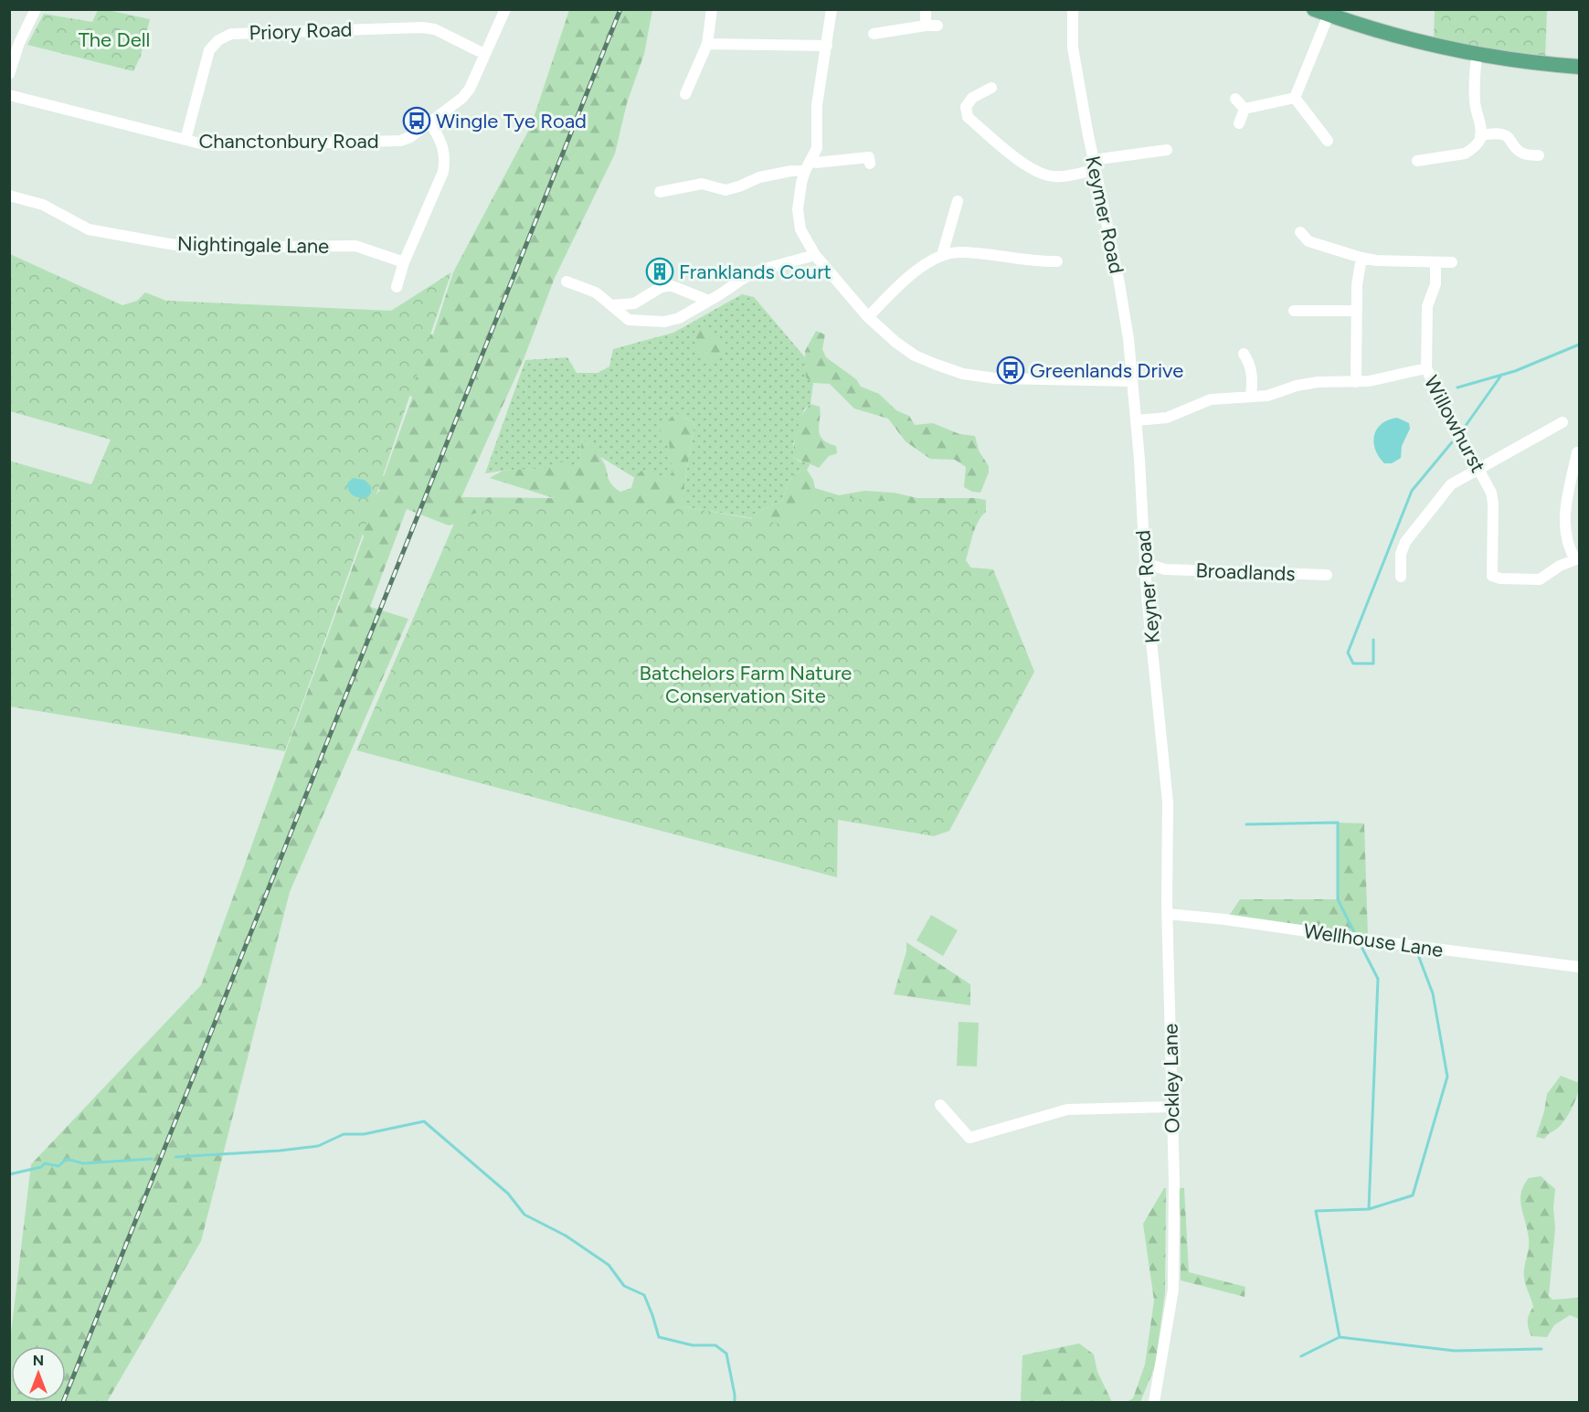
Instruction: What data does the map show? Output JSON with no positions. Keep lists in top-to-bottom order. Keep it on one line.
{"streets":{"street":["Priory Road","Chanctonbury Road","Keymer Road","Nightingale Lane","Willowhurst","Broadlands","Keyner Road","Wellhouse Lane","Ockley Lane"]},"crossings":[["Priory Road","Chanctonbury Road"],["Keymer Road","Willowhurst"],["Keymer Road","Keyner Road"],["Willowhurst","Keyner Road"],["Broadlands","Keyner Road"],["Keyner Road","Ockley Lane"],["Wellhouse Lane","Ockley Lane"]],"parks":["The Dell","Batchelors Farm Nature Conservation Site"],"places":{"bus stop":["Wingle Tye Road","Greenlands Drive"],"building":["Franklands Court"]},"north":"top"}
